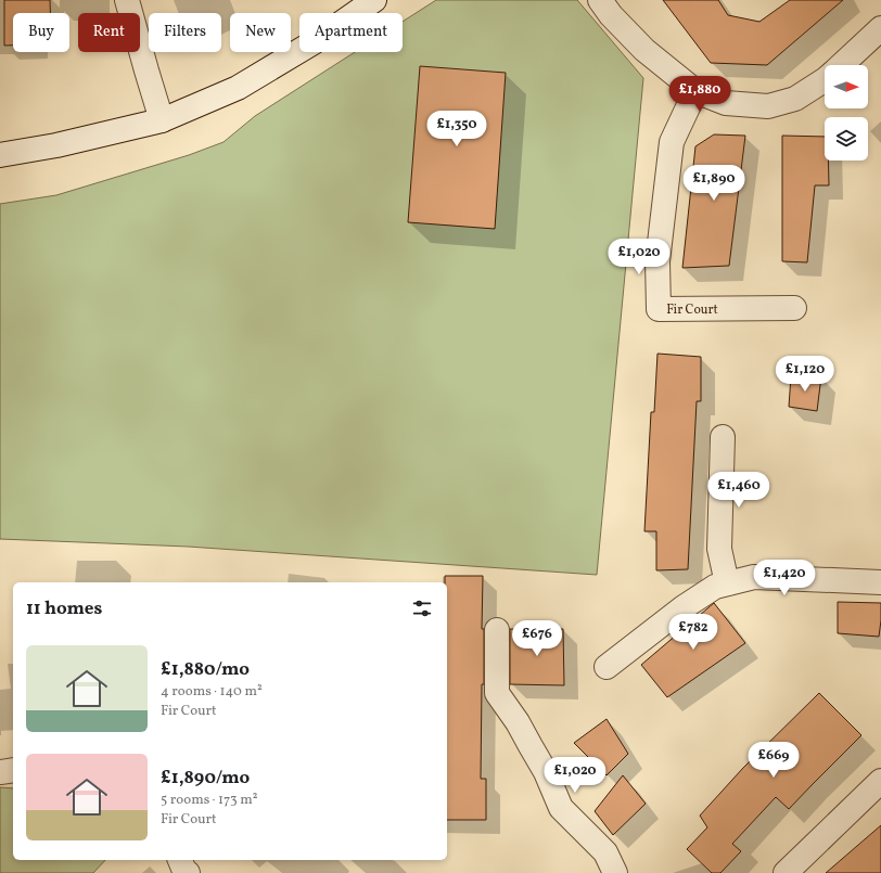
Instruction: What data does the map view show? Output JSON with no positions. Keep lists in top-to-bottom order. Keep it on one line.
{"streets":{"street":["Fir Court"]},"north":"right","page":{"chip":["Buy","Rent","Filters","New","Apartment"],"price":["£1,880","£1,350","£1,890","£1,020","£1,120","£1,460","£1,420","£782","£676","£669","£1,020"],"heading":"11 homes","list":[{"name":"£1,880/mo","note":"4 rooms · 140 m² · Fir Court"},{"name":"£1,890/mo","note":"5 rooms · 173 m² · Fir Court"}]}}
